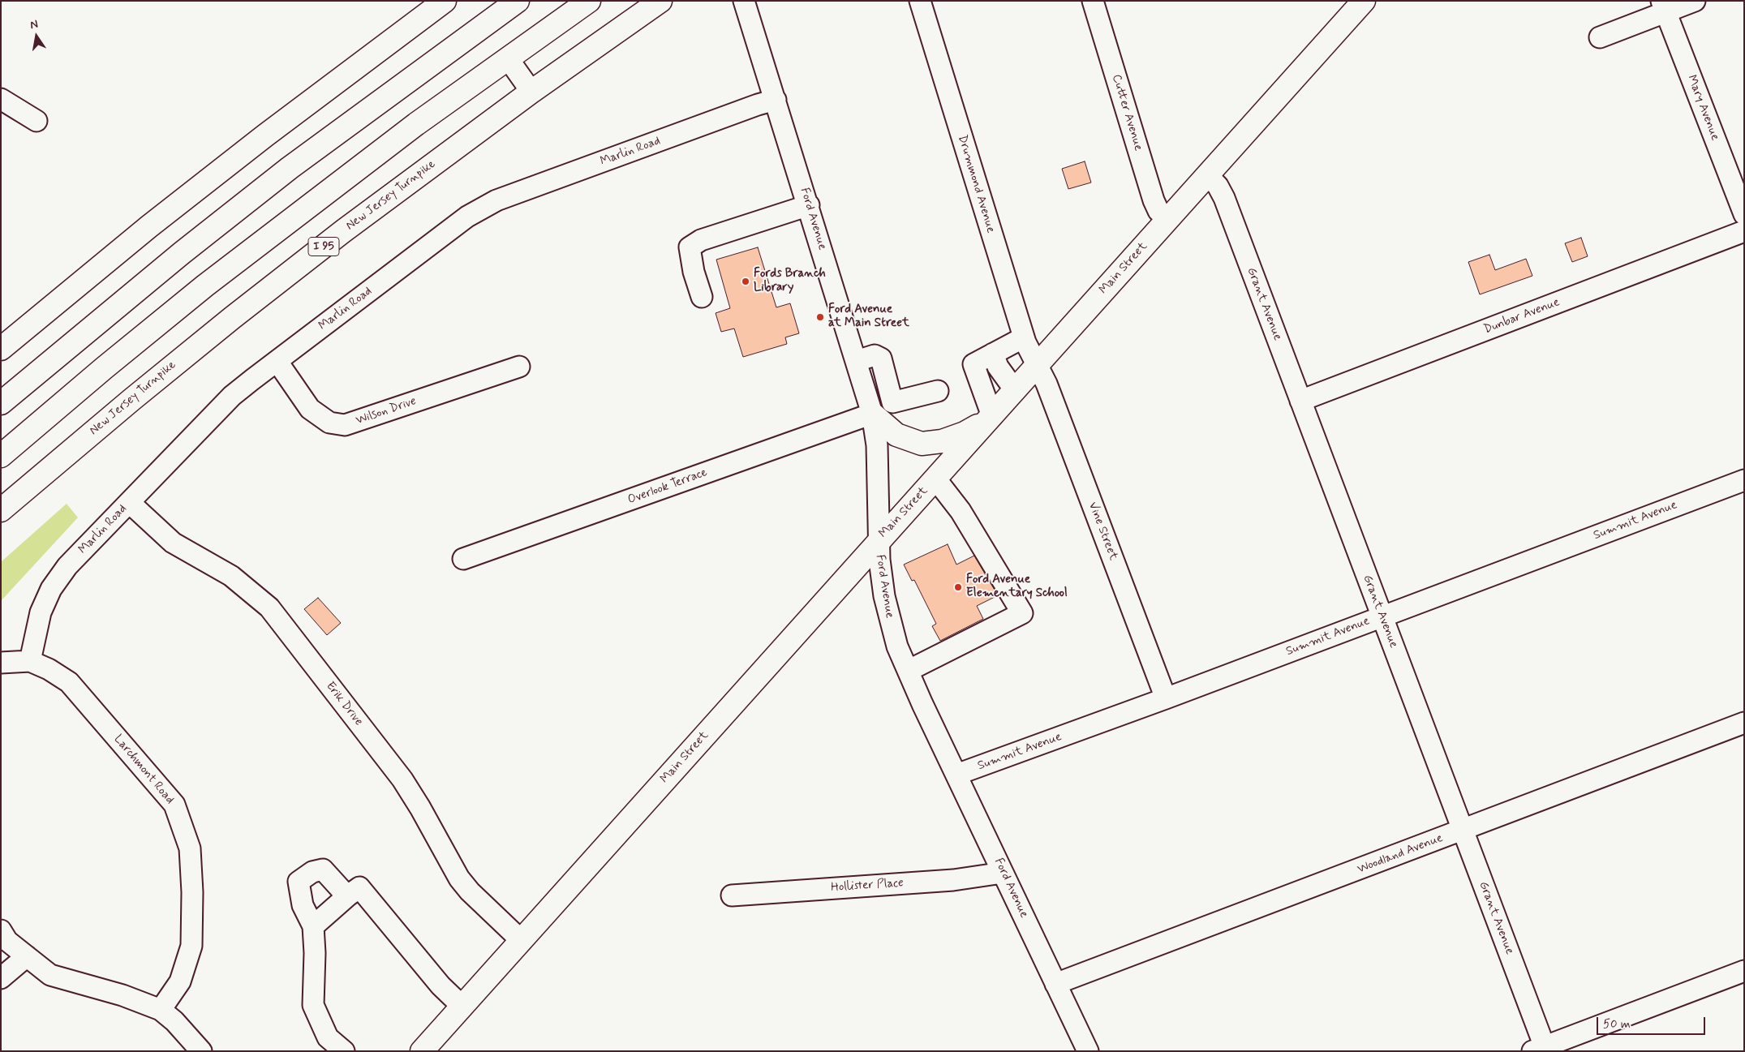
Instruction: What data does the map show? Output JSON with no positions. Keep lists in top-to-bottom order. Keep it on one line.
{"streets":{"main road":["New Jersey Turnpike","I 95","Main Street"],"street":["Mary Avenue","Cutter Avenue","Marlin Road","Drummond Avenue","Ford Avenue","Grant Avenue","Dunbar Avenue","Wilson Drive","Overlook Terrace","Summit Avenue","Vine Street","Erik Drive","Larchmont Road","Woodland Avenue","Hollister Place"]},"crossings":[["Cutter Avenue","Main Street"],["Marlin Road","Ford Avenue"],["Marlin Road","Wilson Drive"],["Marlin Road","Erik Drive"],["Marlin Road","Larchmont Road"],["Drummond Avenue","Main Street"],["Drummond Avenue","Vine Street"],["Ford Avenue","Main Street"],["Ford Avenue","Overlook Terrace"],["Ford Avenue","Summit Avenue"],["Ford Avenue","Woodland Avenue"],["Ford Avenue","Hollister Place"],["Main Street","Grant Avenue"],["Main Street","Vine Street"],["Main Street","Erik Drive"],["Grant Avenue","Dunbar Avenue"],["Grant Avenue","Summit Avenue"],["Grant Avenue","Woodland Avenue"],["Summit Avenue","Vine Street"]],"places":["Fords Branch Library","Ford Avenue at Main Street","Ford Avenue Elementary School"],"scale_bar":"50 m","north":"top"}
